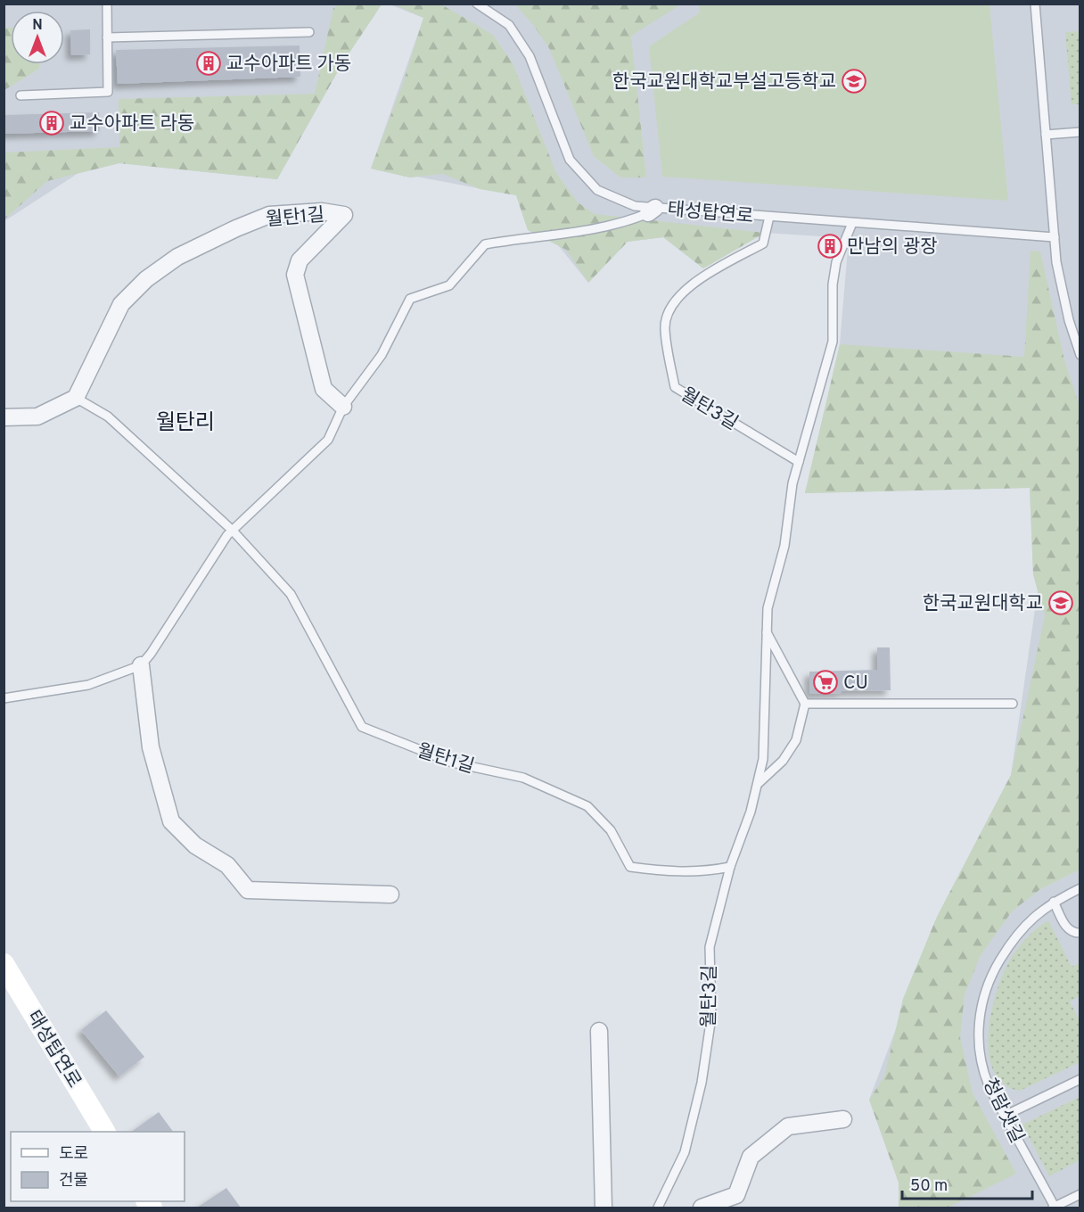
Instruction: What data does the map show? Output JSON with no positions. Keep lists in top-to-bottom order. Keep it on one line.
{"streets":{"main road":["태성탑연로"],"street":["월탄1길"],"lane":["월탄3길","청람샛길"]},"crossings":[["태성탑연로","월탄3길"],["월탄1길","월탄3길"]],"districts":["월탄리"],"places":{"building":["교수아파트 가동","교수아파트 라동","만남의 광장"],"school or university":["한국교원대학교부설고등학교","한국교원대학교"],"supermarket":["CU"]},"legend":["도로","건물"],"scale_bar":"50 m","north":"top"}
